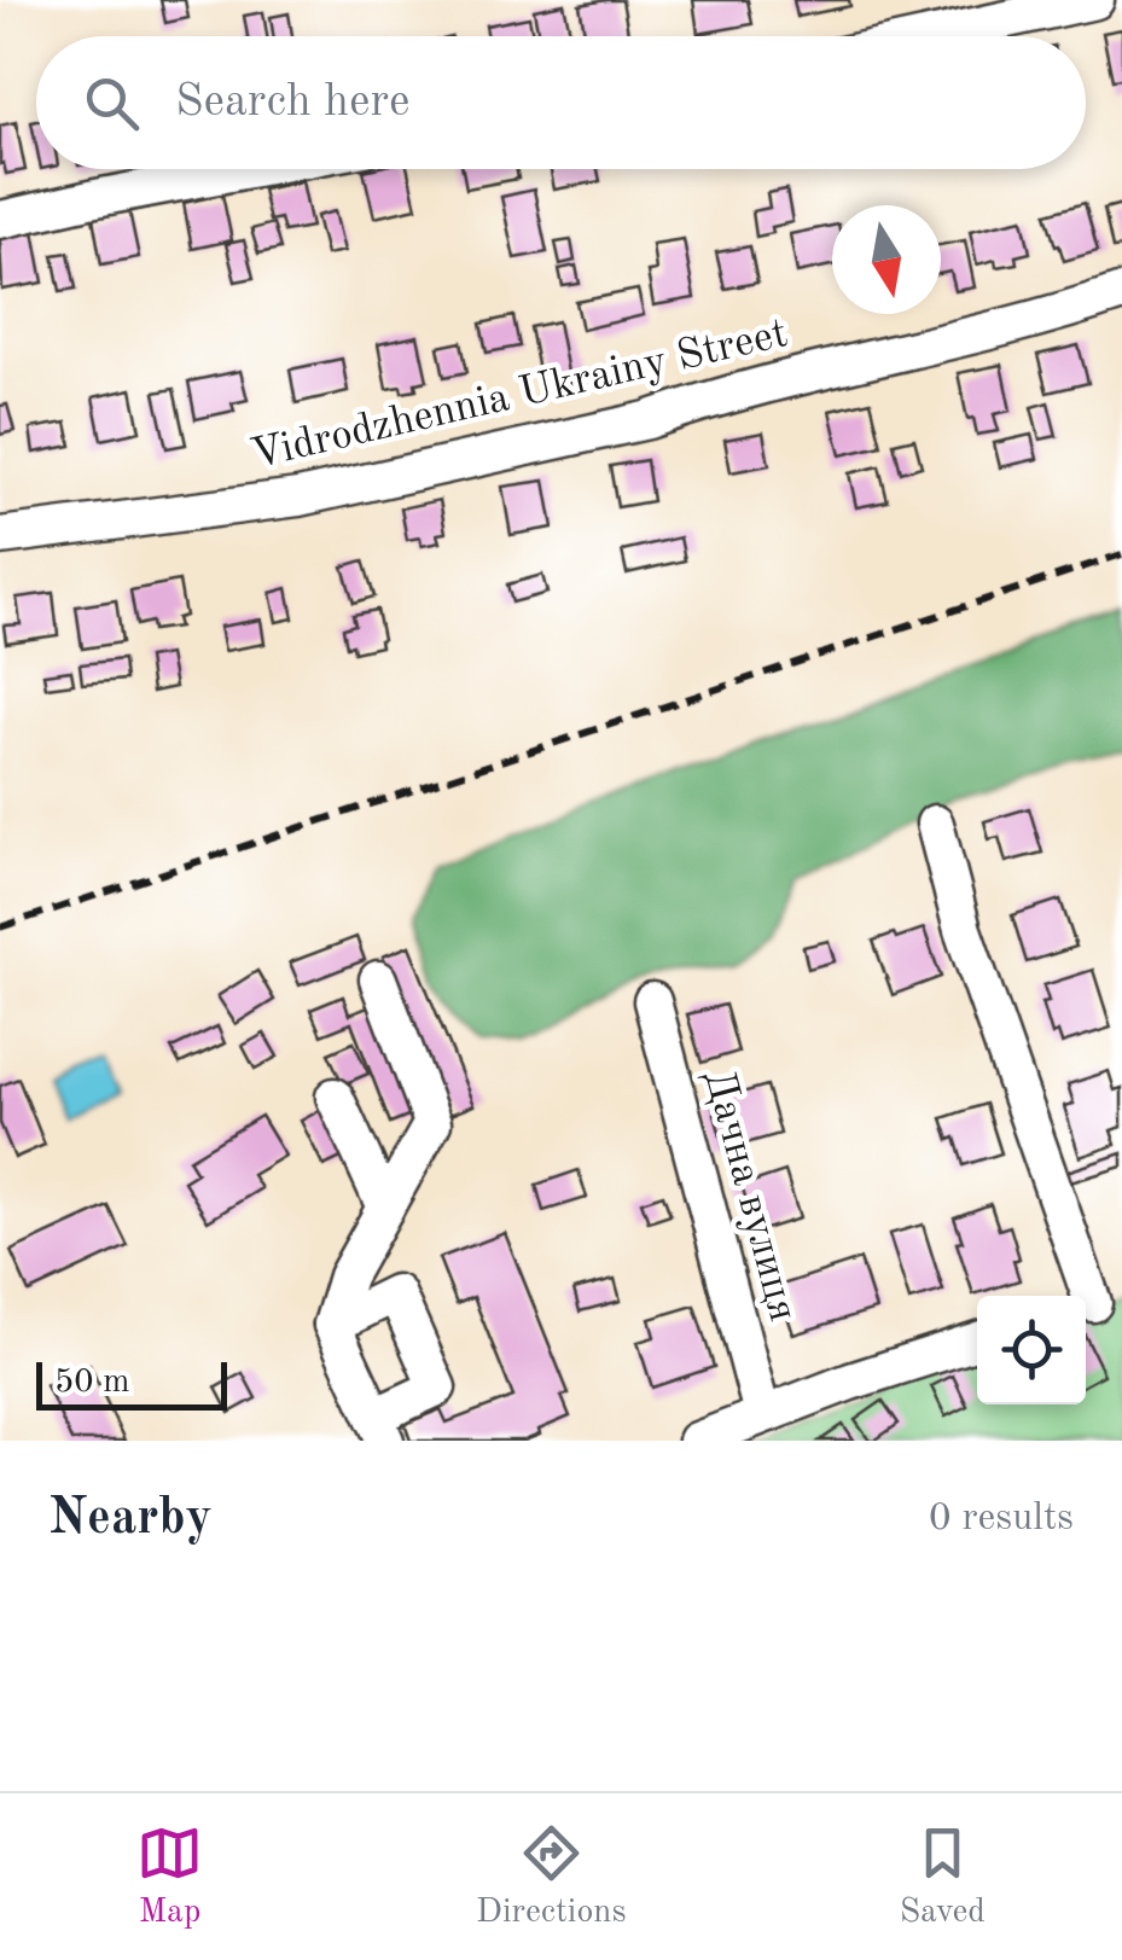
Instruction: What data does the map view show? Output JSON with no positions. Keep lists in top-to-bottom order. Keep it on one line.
{"streets":{"street":["Vidrodzhennia Ukrainy Street","Дачна вулиця"]},"scale_bar":"50 m","north":"bottom","page":{"search":"Search here","scale":"50 m","heading":["Nearby","0 results"],"nav":["Map","Directions","Saved"]}}
